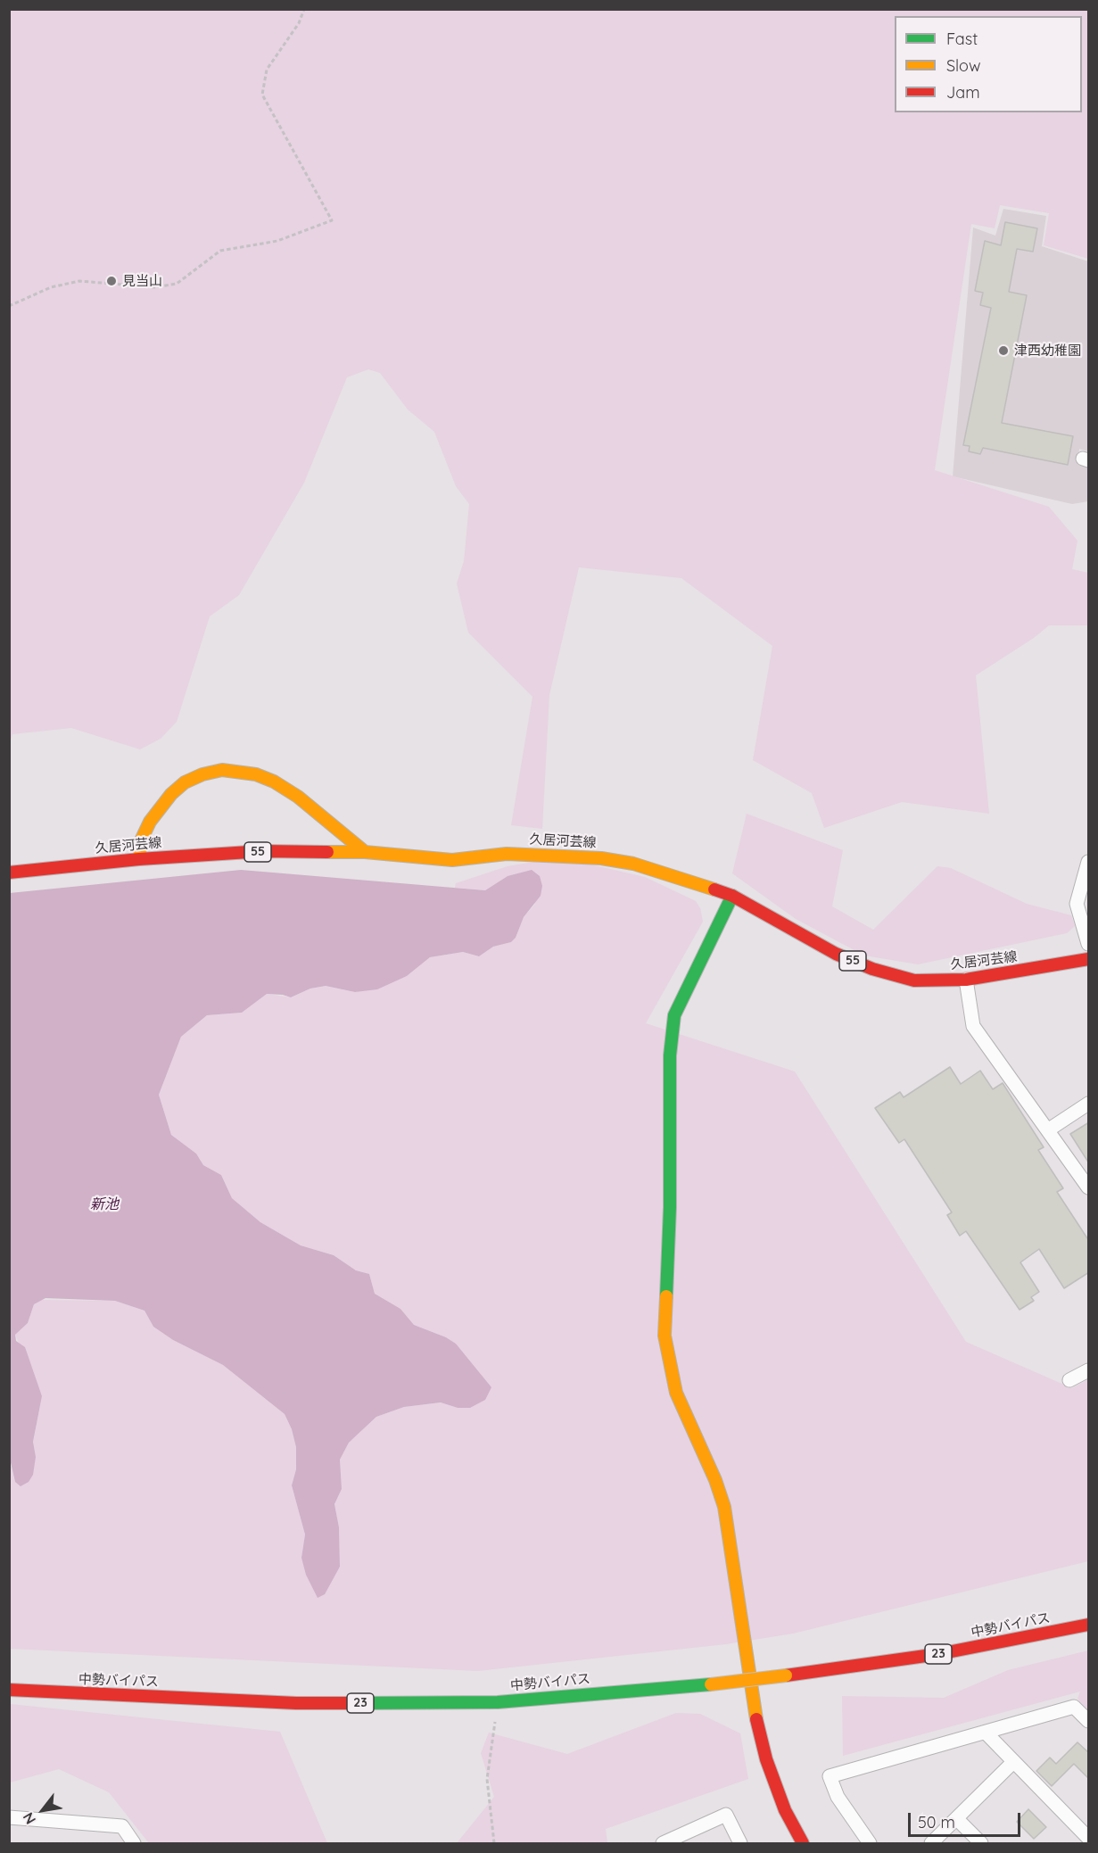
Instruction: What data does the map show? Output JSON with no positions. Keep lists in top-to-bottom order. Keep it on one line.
{"streets":{"main road":["久居河芸線","55","中勢バイパス","23"]},"water":["新池"],"places":["見当山","津西幼稚園"],"legend":["Fast","Slow","Jam"],"scale_bar":"50 m","north":"bottom left"}
